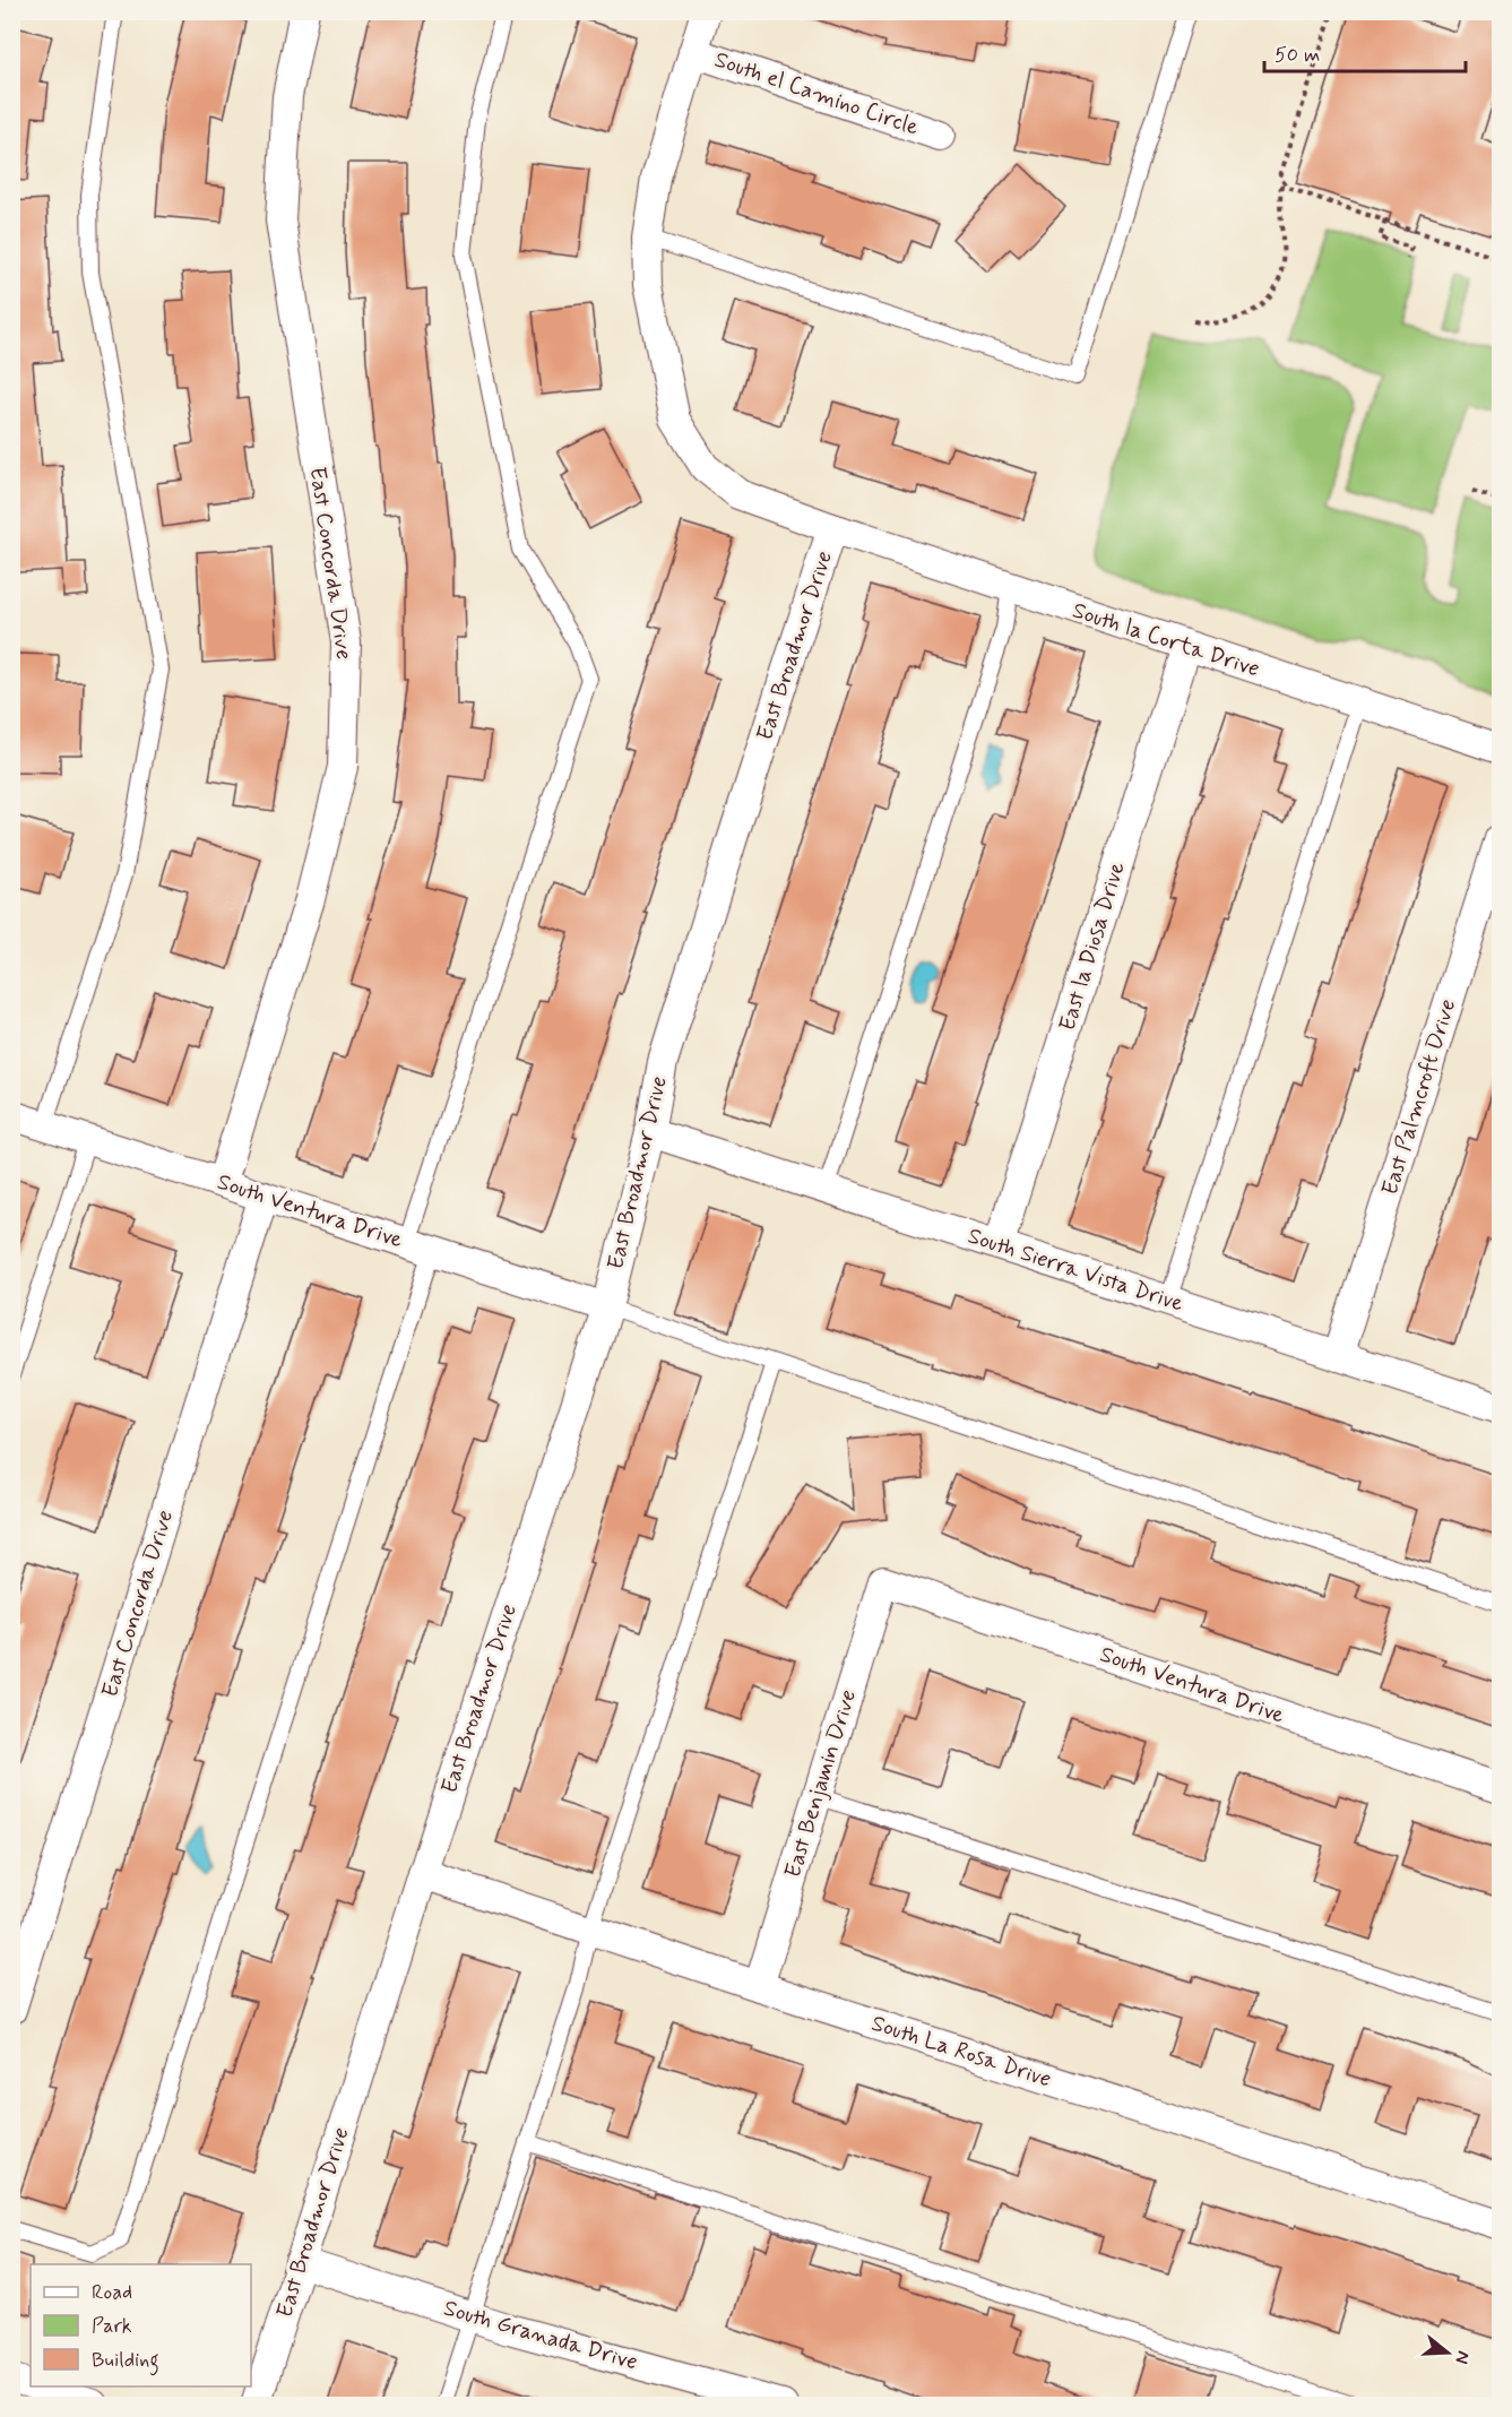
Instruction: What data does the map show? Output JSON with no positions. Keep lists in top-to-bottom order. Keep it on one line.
{"streets":{"street":["South el Camino Circle","East Concorda Drive","South la Corta Drive","East Broadmor Drive","East la Diosa Drive","East Palmcroft Drive","South Ventura Drive","South Sierra Vista Drive","East Benjamin Drive","South La Rosa Drive","South Granada Drive"]},"crossings":[["South el Camino Circle","East Broadmor Drive"],["East Concorda Drive","South Ventura Drive"],["South la Corta Drive","East Broadmor Drive"],["South la Corta Drive","East la Diosa Drive"],["East Broadmor Drive","South Ventura Drive"],["East Broadmor Drive","South Sierra Vista Drive"],["East Broadmor Drive","South La Rosa Drive"],["East Broadmor Drive","South Granada Drive"],["East la Diosa Drive","South Sierra Vista Drive"],["East Palmcroft Drive","South Sierra Vista Drive"],["South Ventura Drive","East Benjamin Drive"],["East Benjamin Drive","South La Rosa Drive"]],"legend":["Road","Park","Building"],"scale_bar":"50 m","north":"right"}
